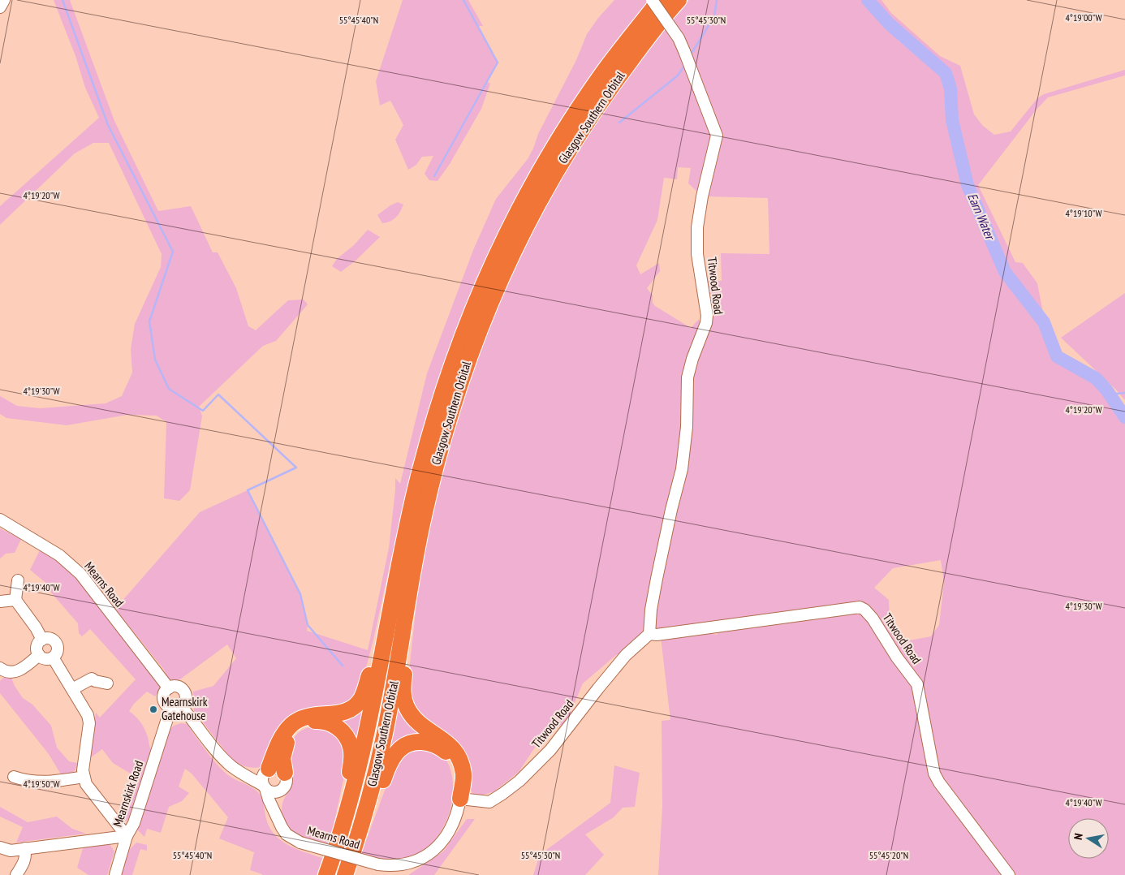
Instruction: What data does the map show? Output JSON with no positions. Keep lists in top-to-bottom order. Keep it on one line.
{"streets":{"highway":["Glasgow Southern Orbital"],"street":["Titwood Road","Mearns Road","Mearnskirk Road"]},"crossings":[["Mearns Road","Mearnskirk Road"]],"water":["Earn Water"],"places":["Mearnskirk Gatehouse"],"north":"left","coordinates":["4°19'00\"W","55°45'40\"N","55°45'30\"N","4°19'20\"W","4°19'10\"W","4°19'30\"W","4°19'40\"W","4°19'50\"W","55°45'20\"N"]}
